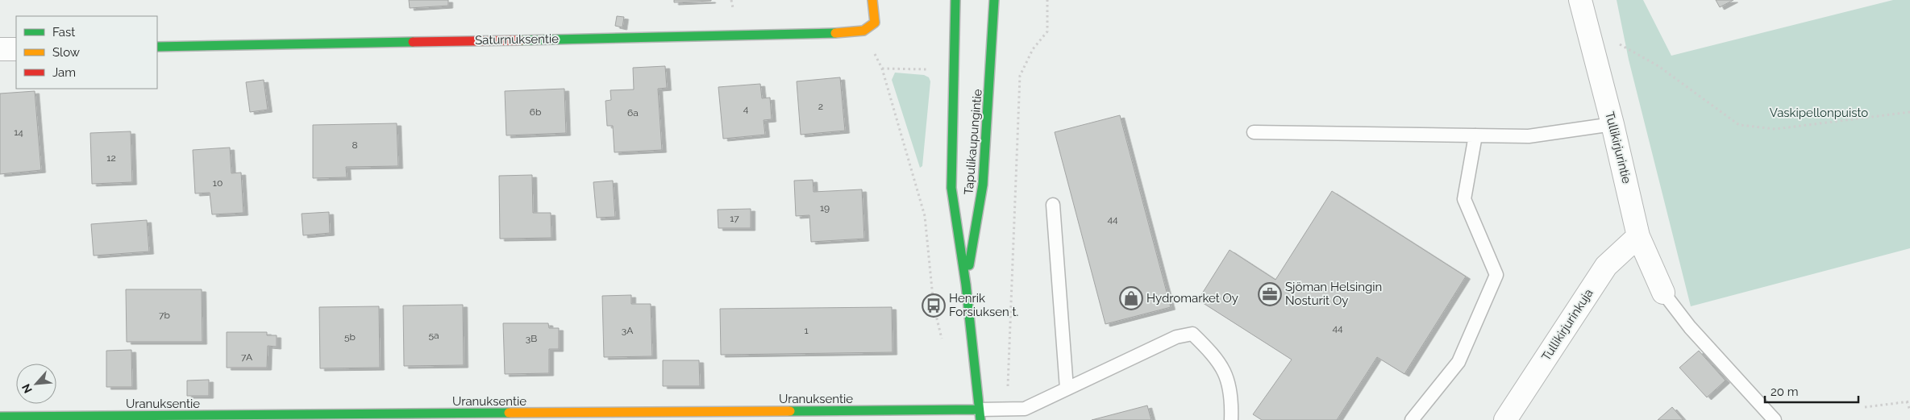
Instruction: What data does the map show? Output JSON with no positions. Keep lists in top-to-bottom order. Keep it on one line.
{"streets":{"street":["Saturnuksentie","Tapulikaupungintie","Tullikirjurintie","Tullikirjurinkuja","Uranuksentie"]},"crossings":[["Tapulikaupungintie","Uranuksentie"],["Tullikirjurintie","Tullikirjurinkuja"]],"parks":["Vaskipellonpuisto"],"places":{"office":["Sjöman Helsingin Nosturit Oy"],"shop":["Hydromarket Oy"],"bus stop":["Henrik Forsiuksen t."]},"house_numbers":["2","4","6b","6a","14","8","12","10","19","17","44","7b","44","3A","1","5a","5b","3B","7A"],"legend":["Fast","Slow","Jam"],"scale_bar":"20 m","north":"bottom left"}
